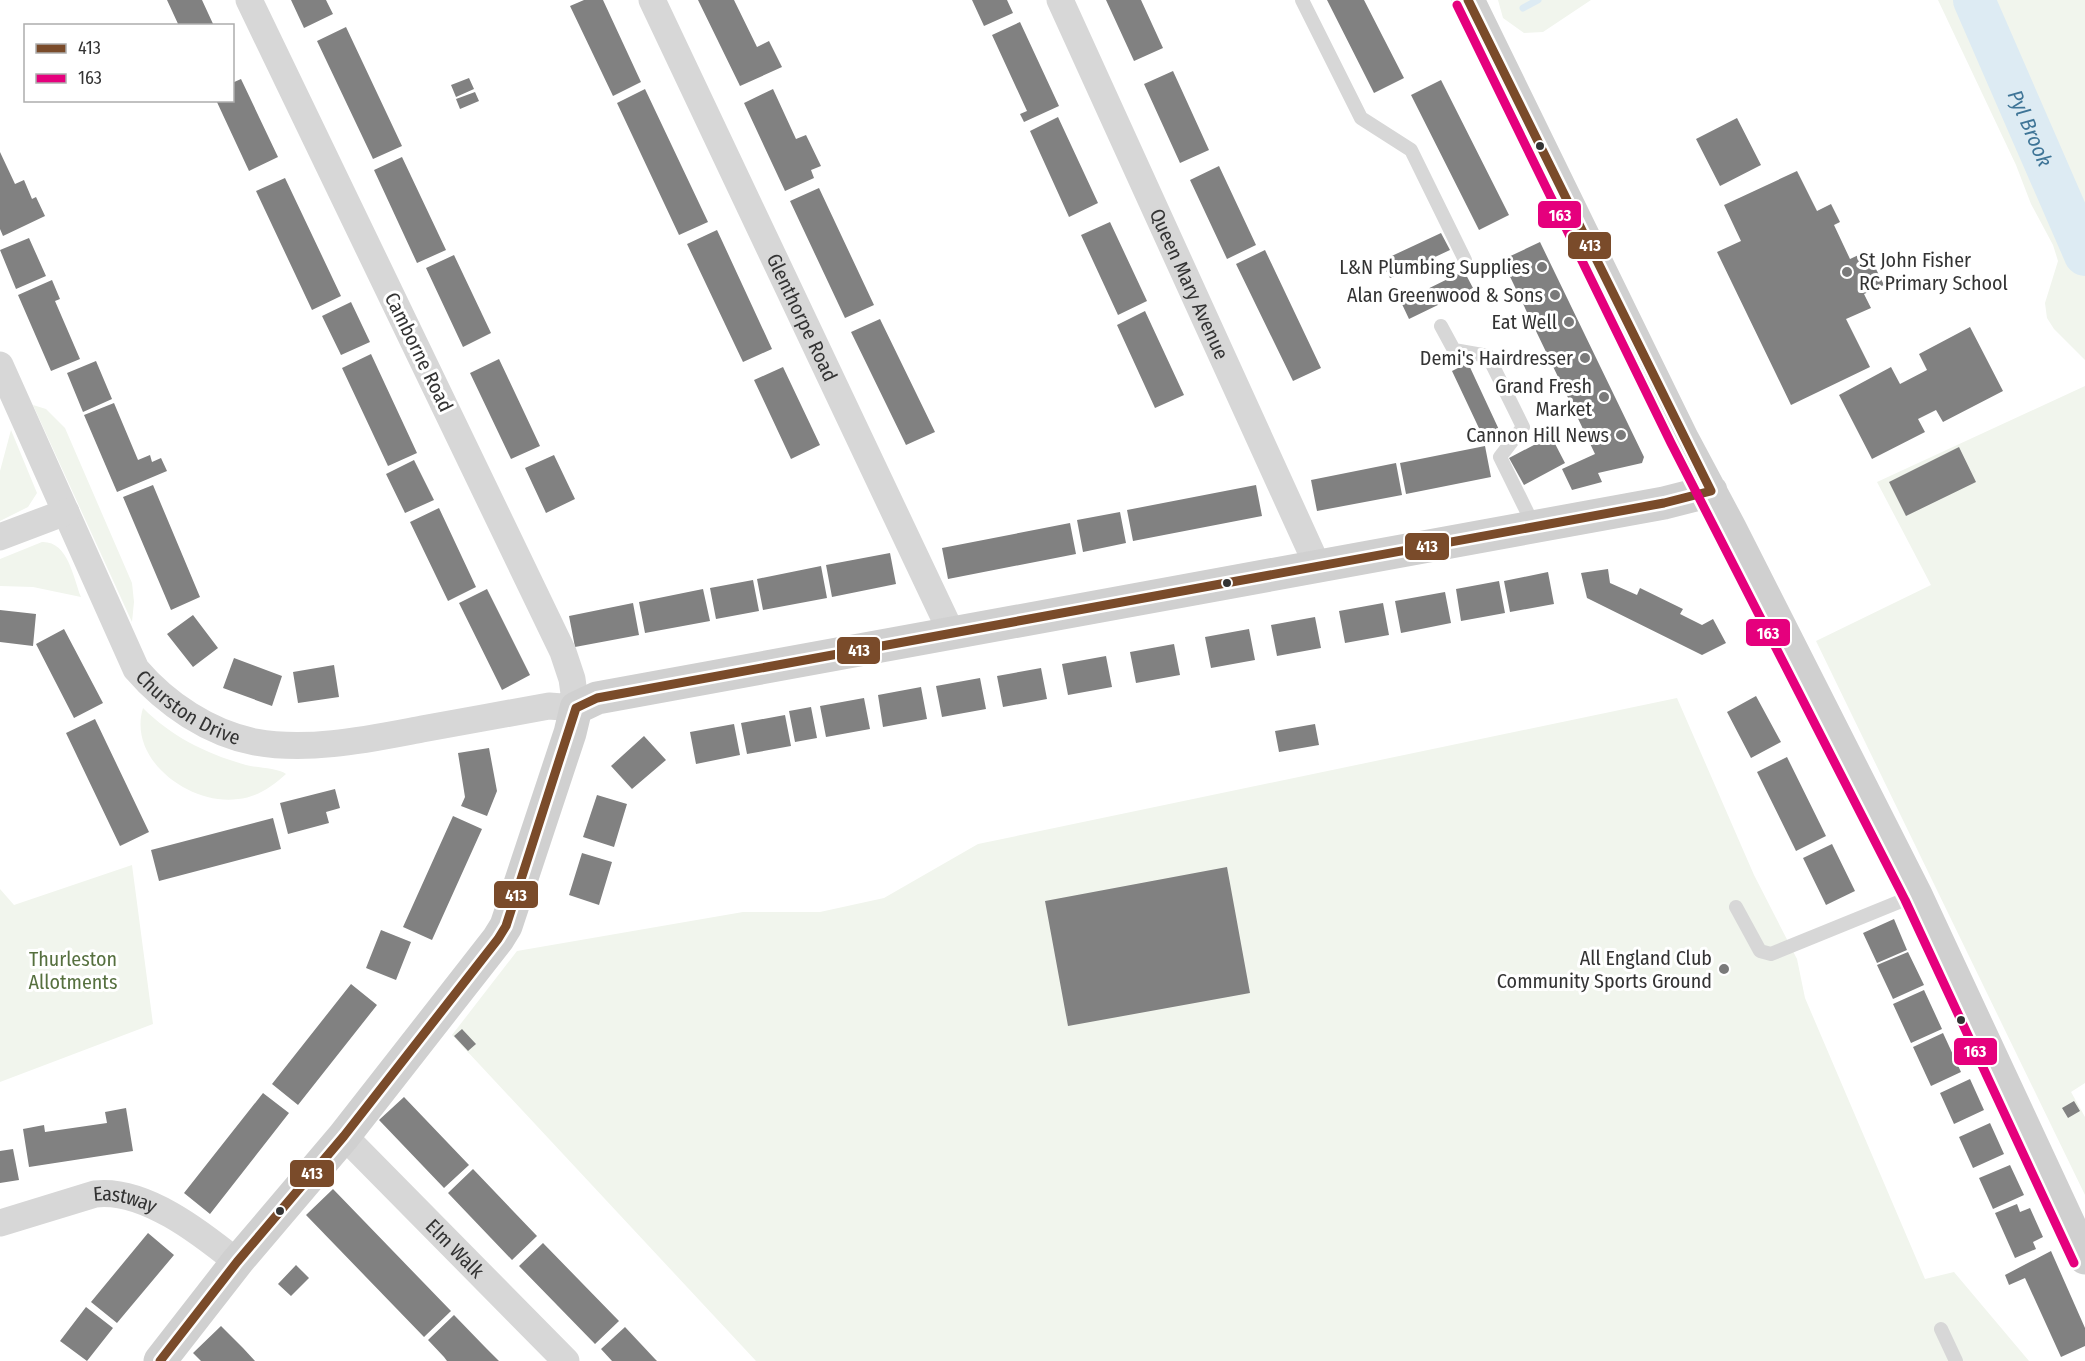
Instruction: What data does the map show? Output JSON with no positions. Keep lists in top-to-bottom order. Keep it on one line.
{"streets":{"street":["Queen Mary Avenue","Glenthorpe Road","Camborne Road","Churston Drive","Eastway","Elm Walk"]},"crossings":[["Camborne Road","Churston Drive"]],"water":["Pyl Brook"],"parks":["Thurleston Allotments"],"places":["L&N Plumbing Supplies","St John Fisher RC Primary School","Alan Greenwood & Sons","Eat Well","Demi's Hairdresser","Grand Fresh Market","Cannon Hill News","All England Club Community Sports Ground"],"lines":["transit line 413","transit line 163"],"legend":["413","163"]}
